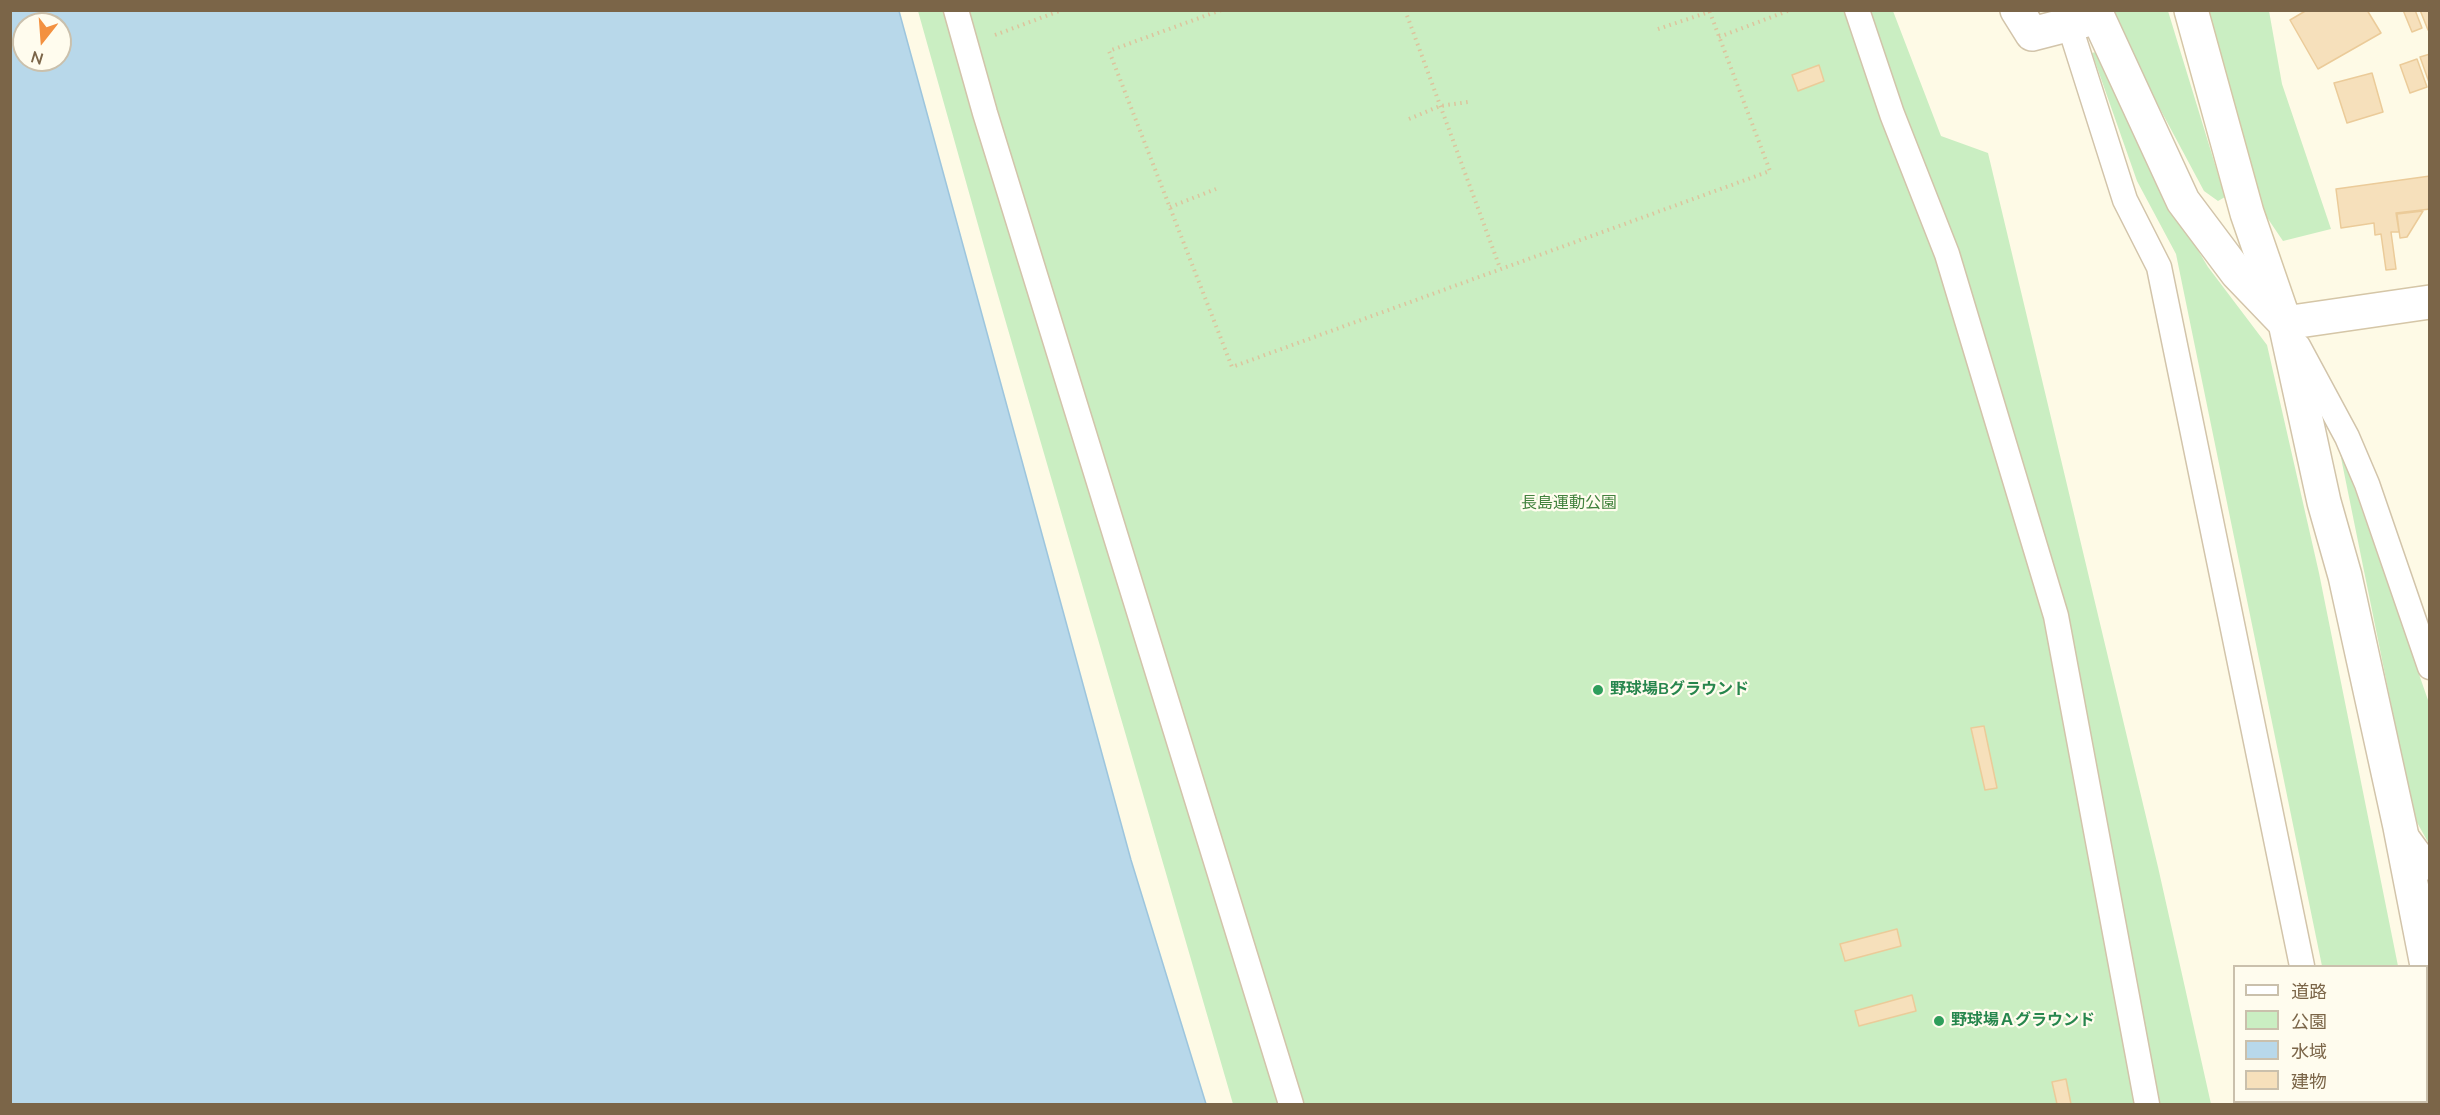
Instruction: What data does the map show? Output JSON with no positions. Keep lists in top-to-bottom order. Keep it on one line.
{"parks":["長島運動公園"],"places":["野球場Bグラウンド","野球場Ａグラウンド"],"legend":["道路","公園","水域","建物"],"north":"bottom"}
